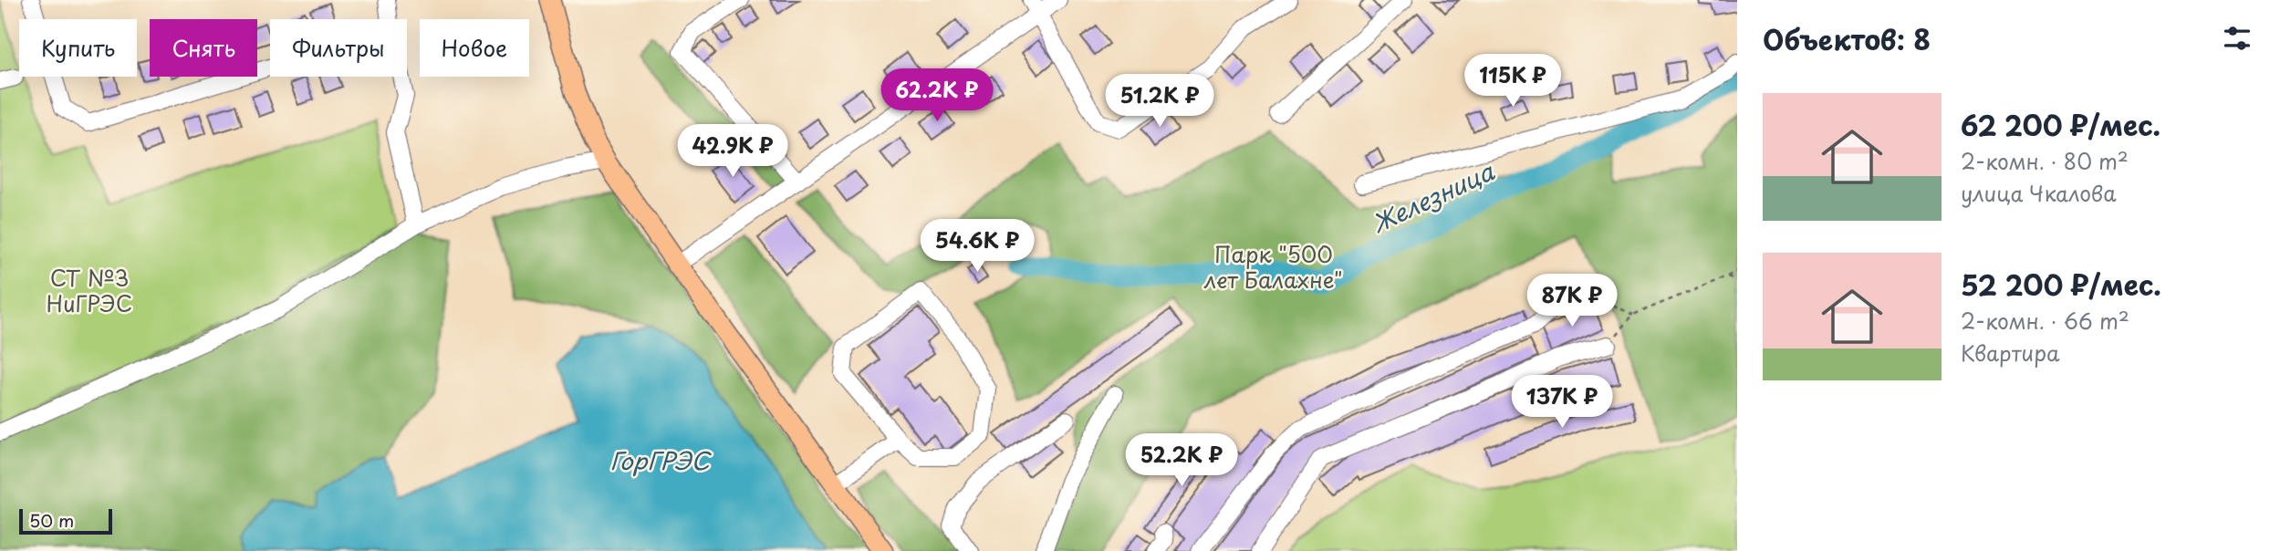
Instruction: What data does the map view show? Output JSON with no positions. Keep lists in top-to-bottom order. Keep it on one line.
{"water":["Железница","ГорГРЭС"],"parks":["Парк \"500 лет Балахне\"","СТ №3 НиГРЭС"],"scale_bar":"50 m","page":{"heading":"Объектов: 8","chip":["Купить","Снять","Фильтры","Новое"],"price":["115K ₽","62.2K ₽","51.2K ₽","42.9K ₽","54.6K ₽","87K ₽","137K ₽","52.2K ₽"],"list":[{"name":"62 200 ₽/мес.","note":"2-комн. · 80 m² · улица Чкалова"},{"name":"52 200 ₽/мес.","note":"2-комн. · 66 m² · Квартира"}],"scale":"50 m"}}
